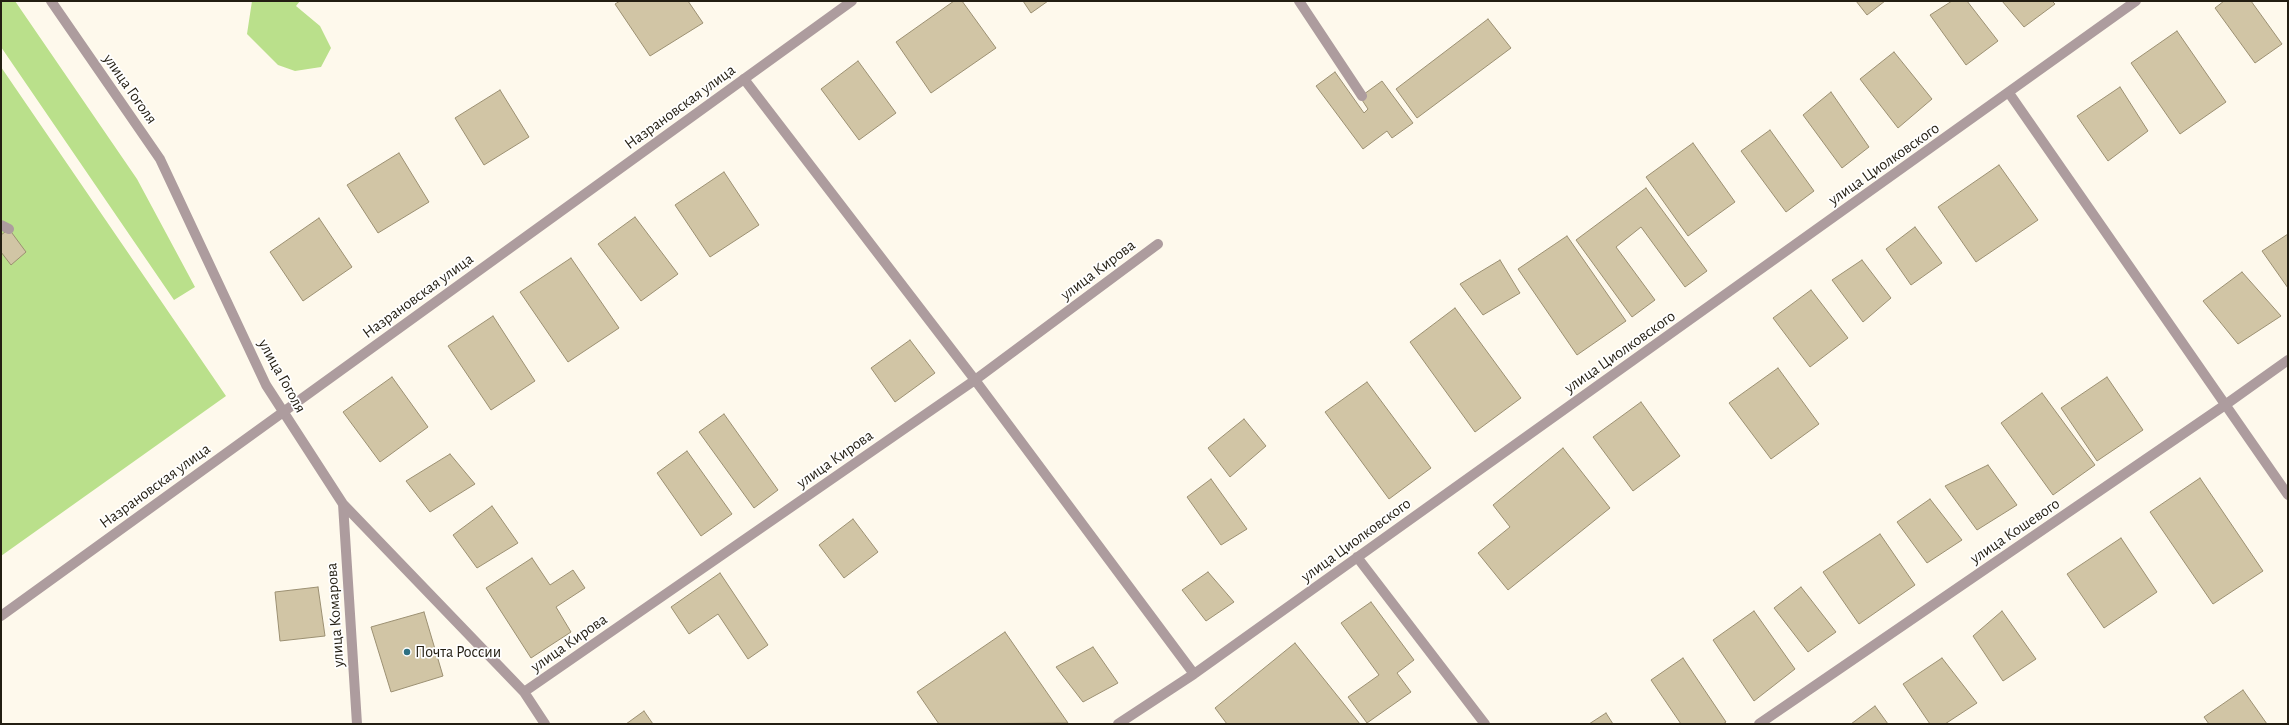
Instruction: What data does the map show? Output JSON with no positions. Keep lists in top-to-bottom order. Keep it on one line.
{"streets":{"street":["улица Гоголя","Назрановская улица","улица Циолковского","улица Кирова","улица Кошевого","улица Комарова"]},"crossings":[["улица Гоголя","Назрановская улица"],["улица Гоголя","улица Кирова"],["улица Гоголя","улица Комарова"]],"places":["Почта России"]}
